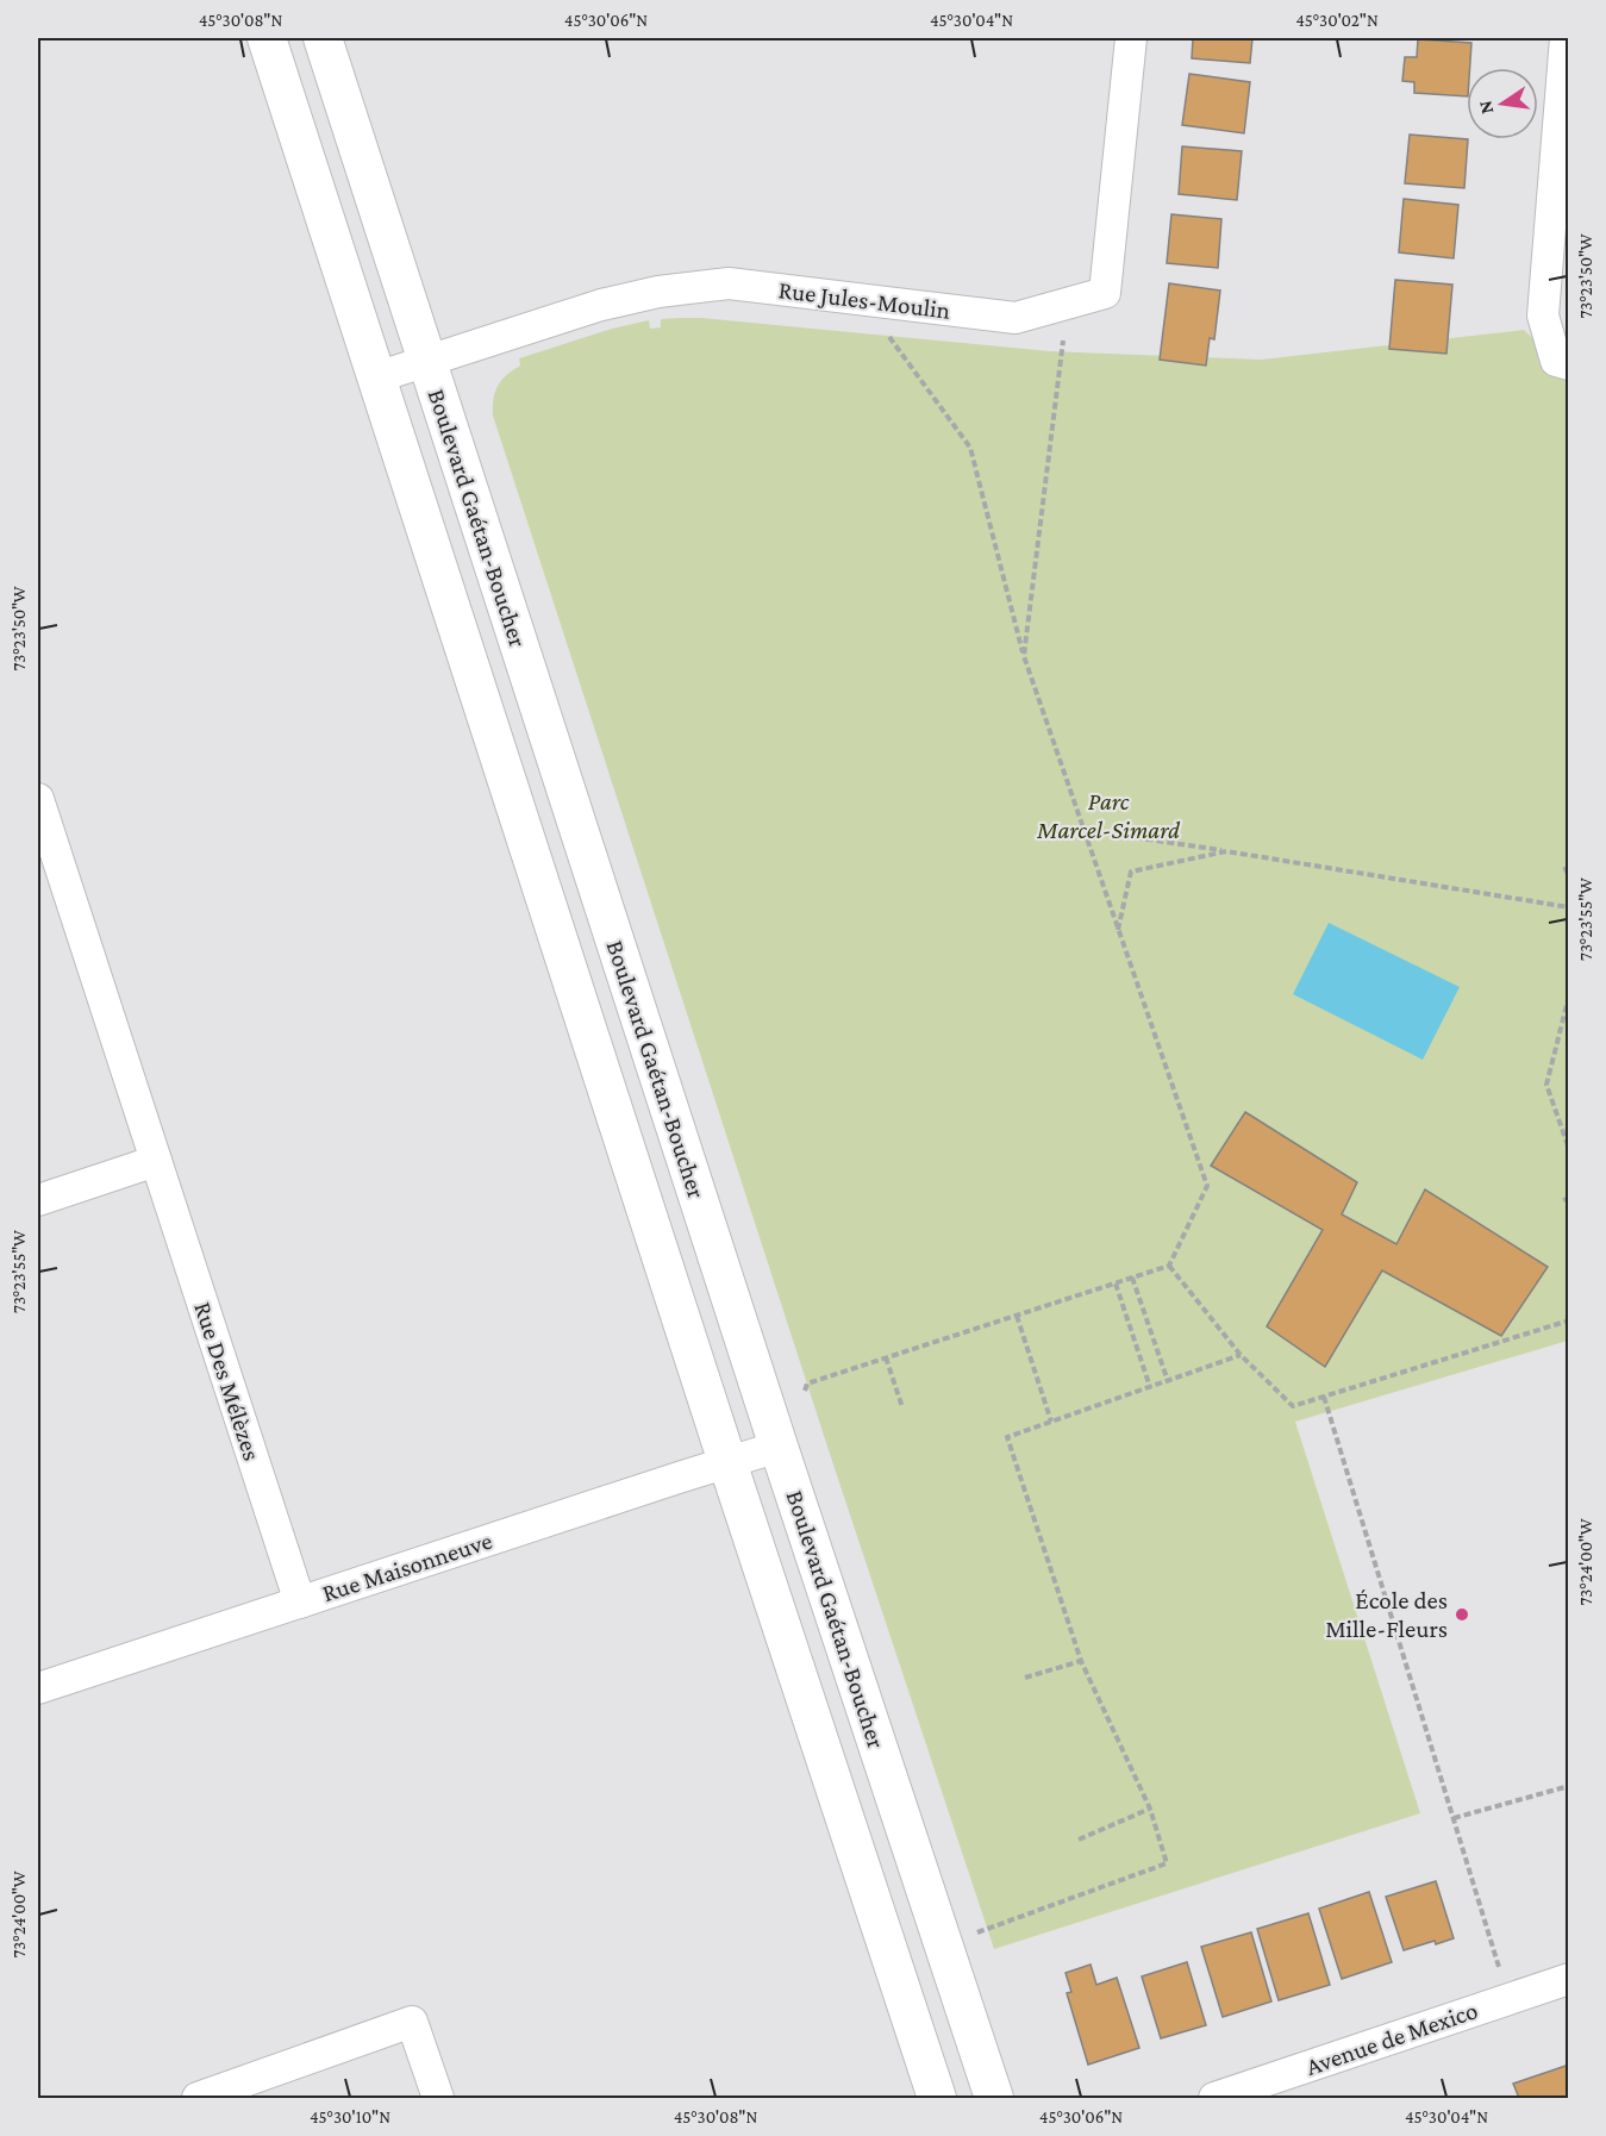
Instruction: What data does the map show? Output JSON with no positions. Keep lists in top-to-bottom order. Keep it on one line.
{"streets":{"street":["Rue Jules-Moulin","Boulevard Gaétan-Boucher","Rue Des Mélèzes","Rue Maisonneuve","Avenue de Mexico"]},"crossings":[["Rue Jules-Moulin","Boulevard Gaétan-Boucher"],["Boulevard Gaétan-Boucher","Rue Maisonneuve"],["Rue Des Mélèzes","Rue Maisonneuve"]],"parks":["Parc Marcel-Simard"],"places":["École des Mille-Fleurs"],"north":"left","coordinates":["45°30'08\"N","45°30'06\"N","45°30'04\"N","45°30'02\"N","73°23'50\"W","73°23'55\"W","73°24'00\"W","45°30'10\"N"]}
